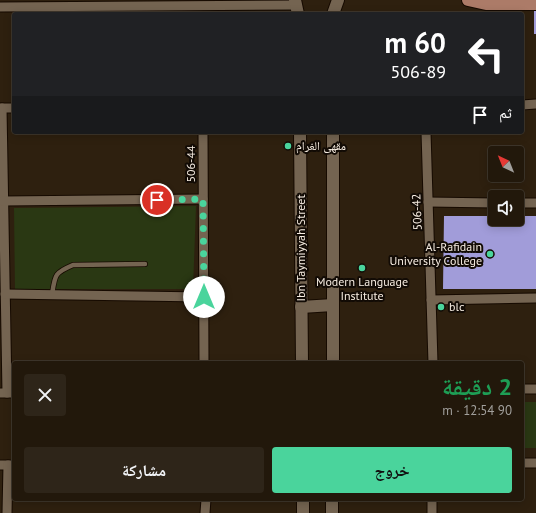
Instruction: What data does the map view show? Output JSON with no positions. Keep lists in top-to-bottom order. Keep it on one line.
{"streets":{"street":["506-44","506-42","Ibn Taymiyyah Street"]},"places":["مقهى الغرام","Al-Rafidain University College","Modern Language Institute","blc"],"north":"top left","page":{"turn":["60 m","506-89"],"then":"ثم","heading":["2 دقيقة","90 m · 12:54"],"buttons":["خروج","مشاركة"]}}
